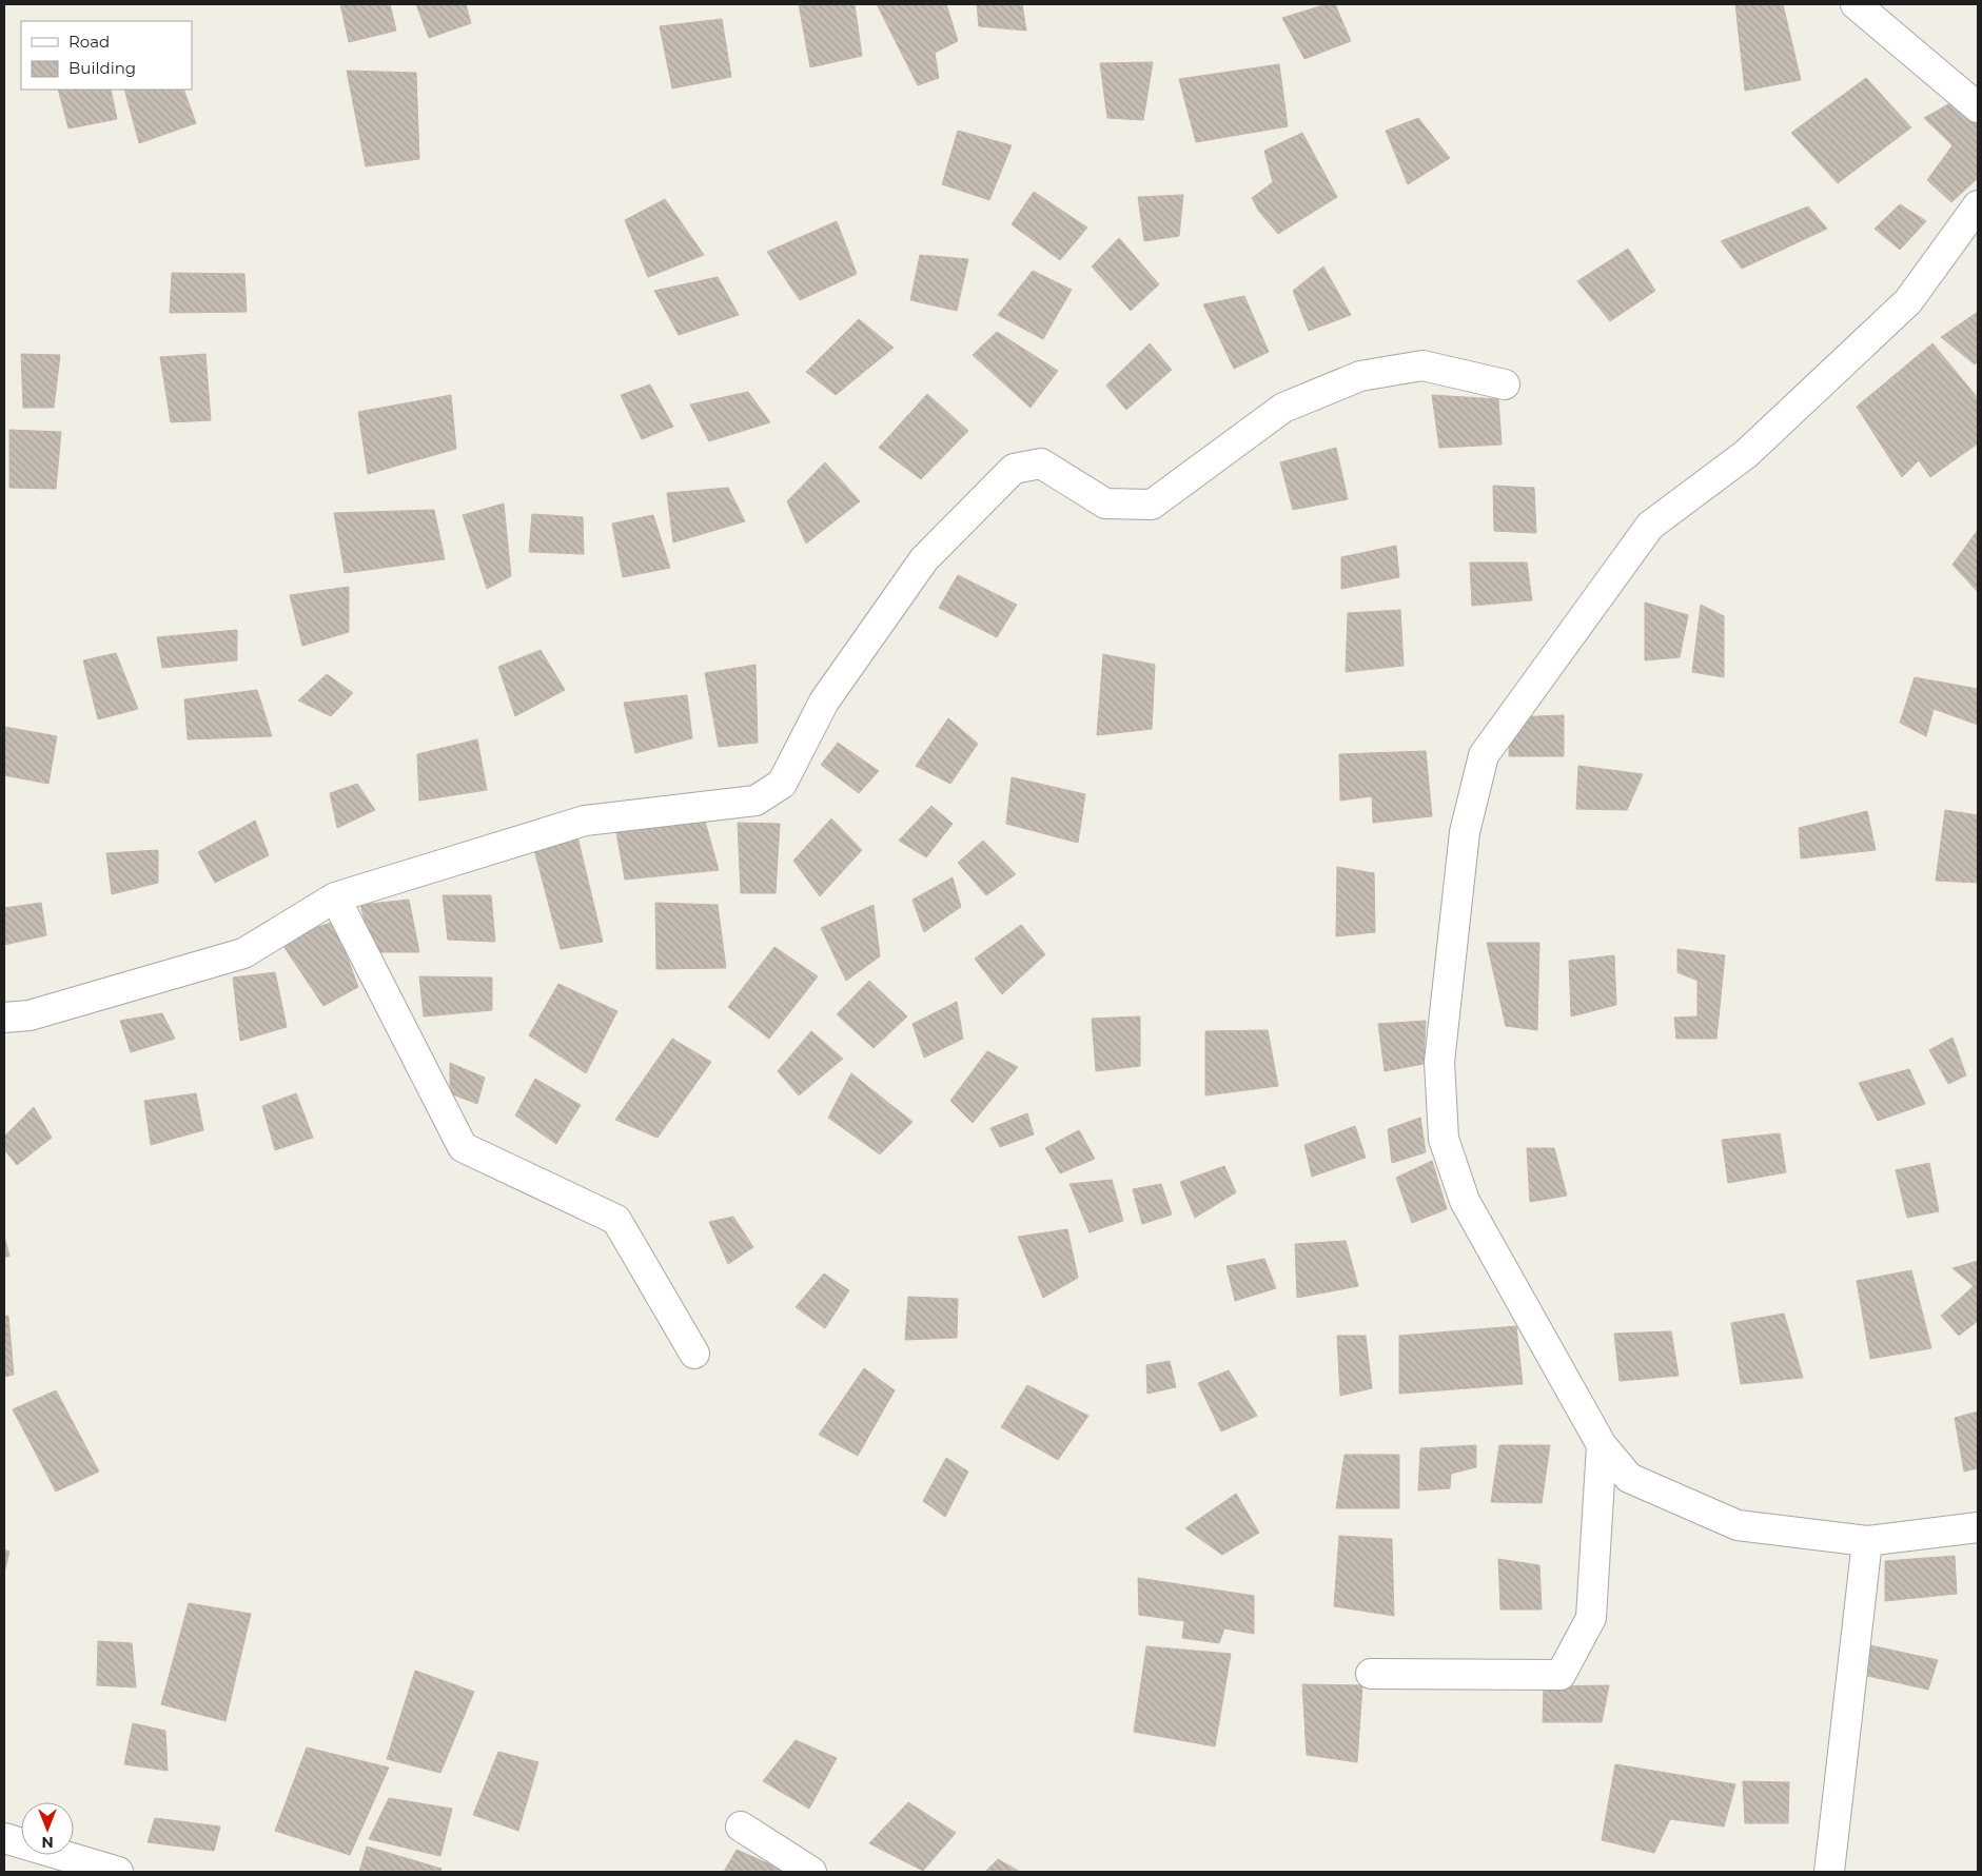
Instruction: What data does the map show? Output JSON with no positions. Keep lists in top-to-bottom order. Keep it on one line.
{"legend":["Road","Building"],"north":"bottom"}
